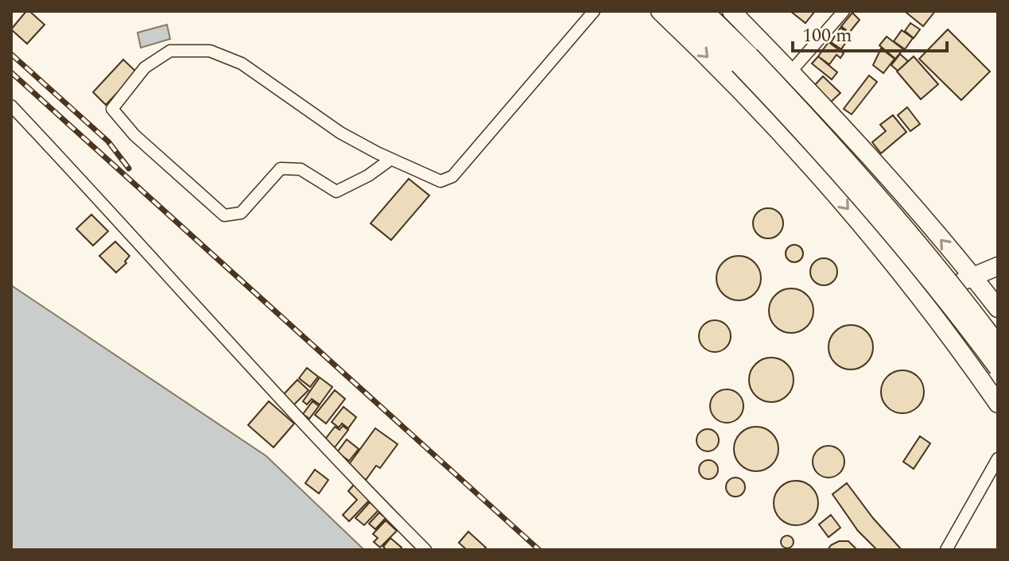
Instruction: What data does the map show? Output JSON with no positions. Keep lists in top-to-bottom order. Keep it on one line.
{"scale_bar":"100 m"}
